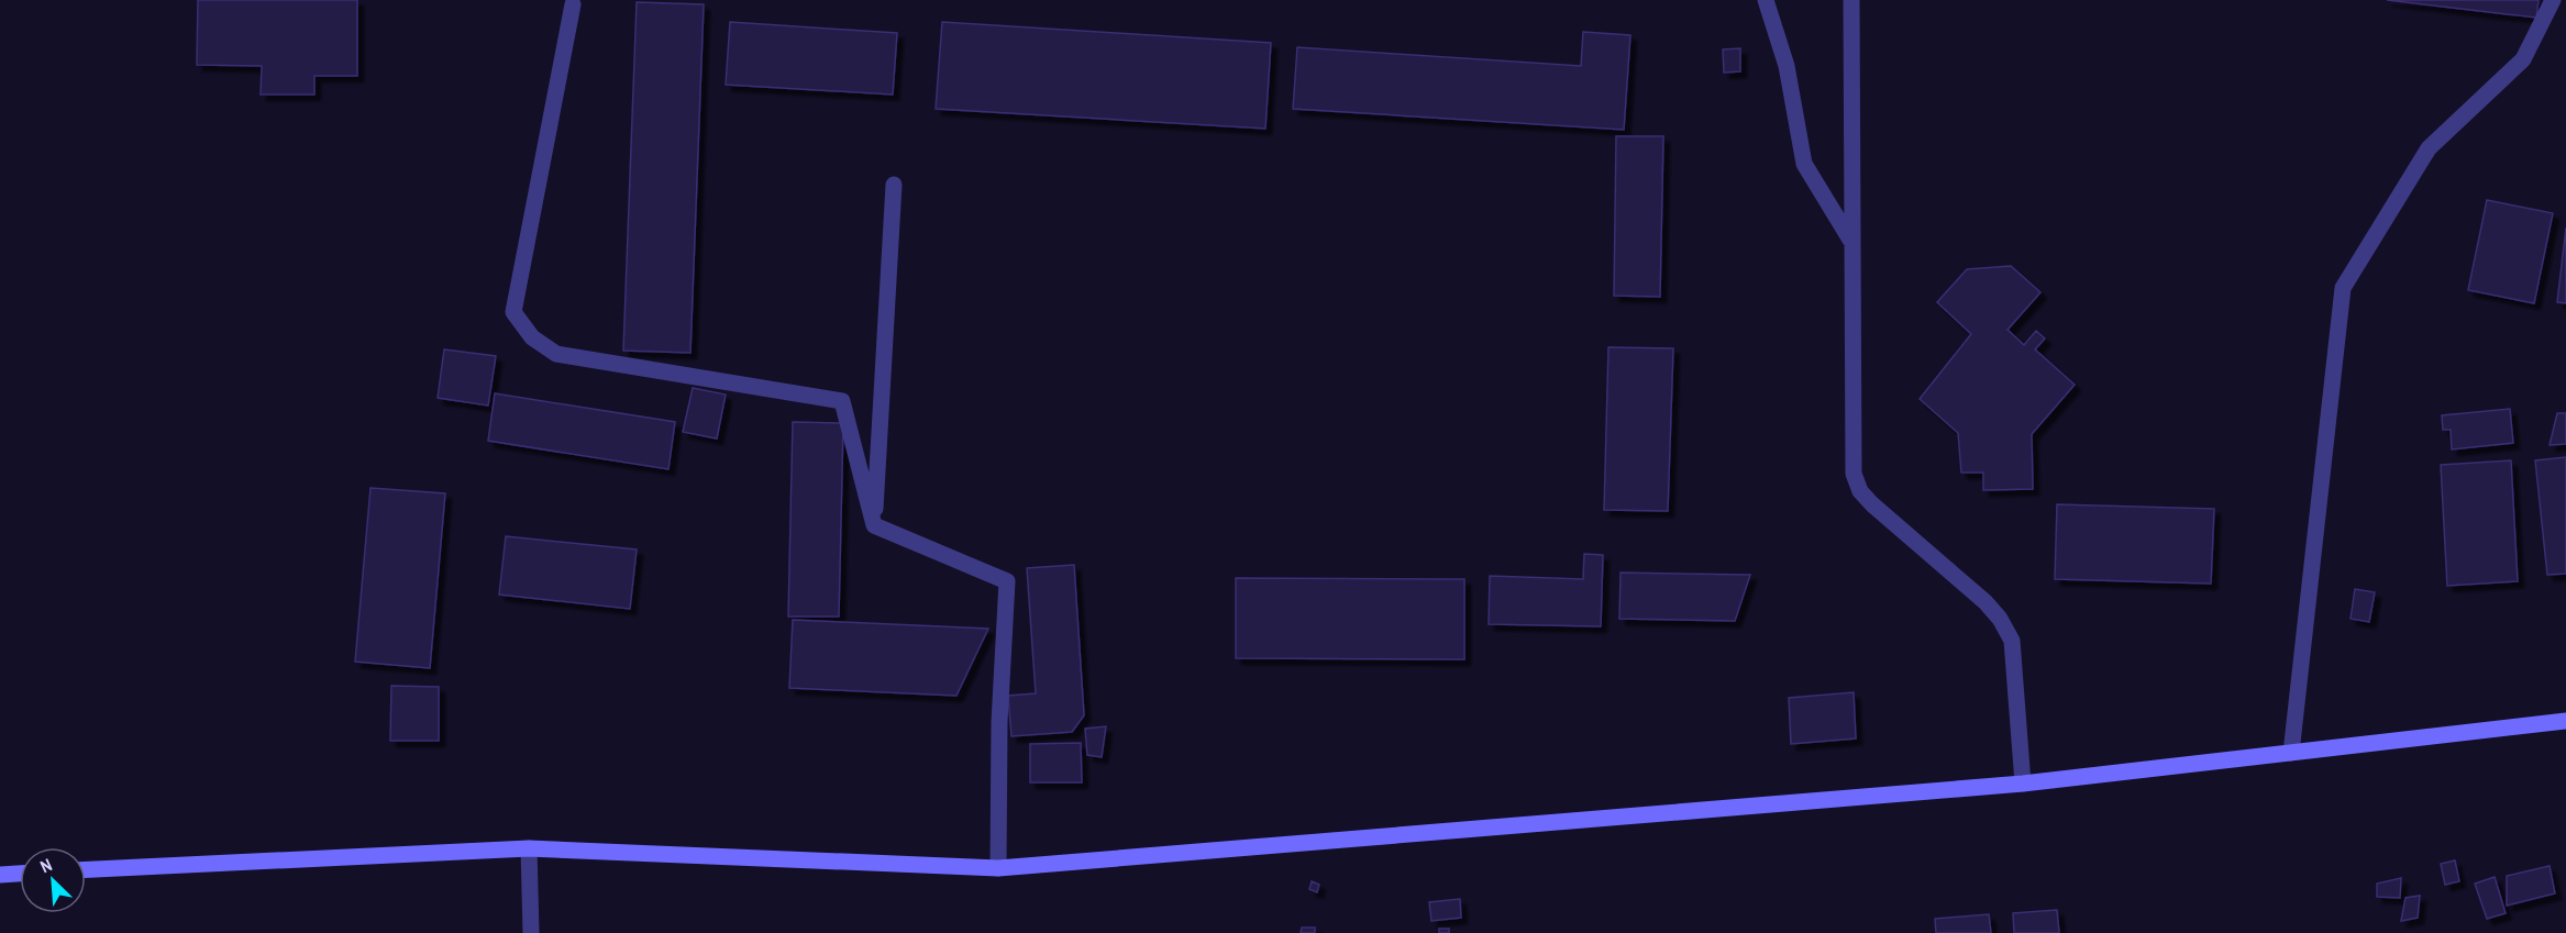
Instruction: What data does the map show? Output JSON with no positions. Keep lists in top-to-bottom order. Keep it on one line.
{"north":"top left"}
